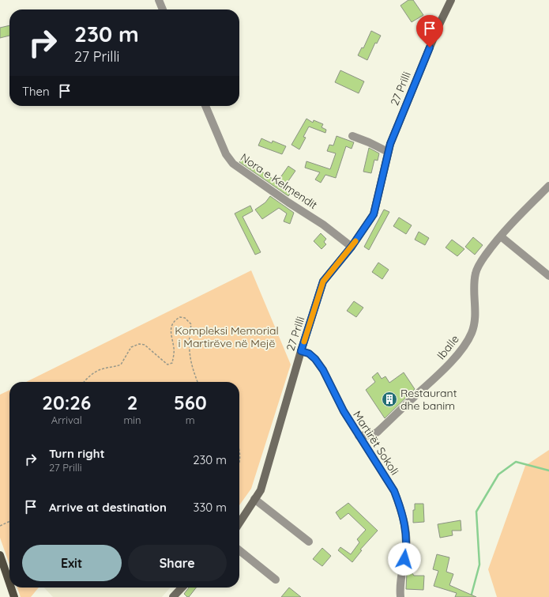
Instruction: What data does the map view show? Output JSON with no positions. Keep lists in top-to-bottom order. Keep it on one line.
{"streets":{"street":["27 Prilli","Nora e Kelmendit","Iballe","Martirët Sokoli"]},"crossings":[["27 Prilli","Nora e Kelmendit"],["27 Prilli","Martirët Sokoli"],["Iballe","Martirët Sokoli"]],"parks":["Kompleksi Memorial i Martirëve në Mejë"],"places":{"building":["Restaurant dhe banim"]},"page":{"turn":["230 m","27 Prilli"],"then":"Then","eta":["20:26","Arrival","2","min","560","m"],"list":[{"name":"Turn right","note":"27 Prilli","value":"230 m"},{"name":"Arrive at destination","value":"330 m"}],"buttons":["Exit","Share"]}}
